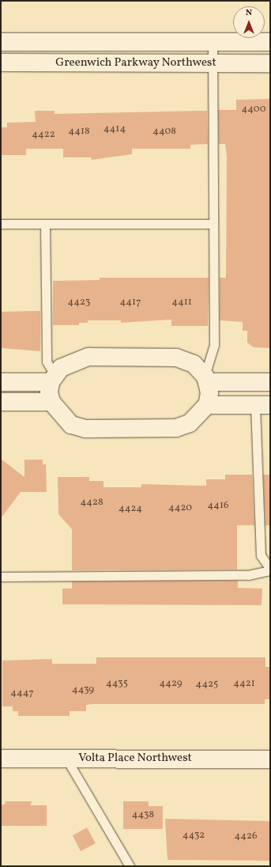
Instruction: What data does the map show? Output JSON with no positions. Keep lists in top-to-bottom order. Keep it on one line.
{"streets":{"street":["Greenwich Parkway Northwest","Volta Place Northwest"]},"house_numbers":["4400","4414","4418","4408","4422","4423","4417","4411","4428","4416","4420","4424","4435","4429","4421","4425","4439","4447","4438","4432","4426"],"north":"top"}
